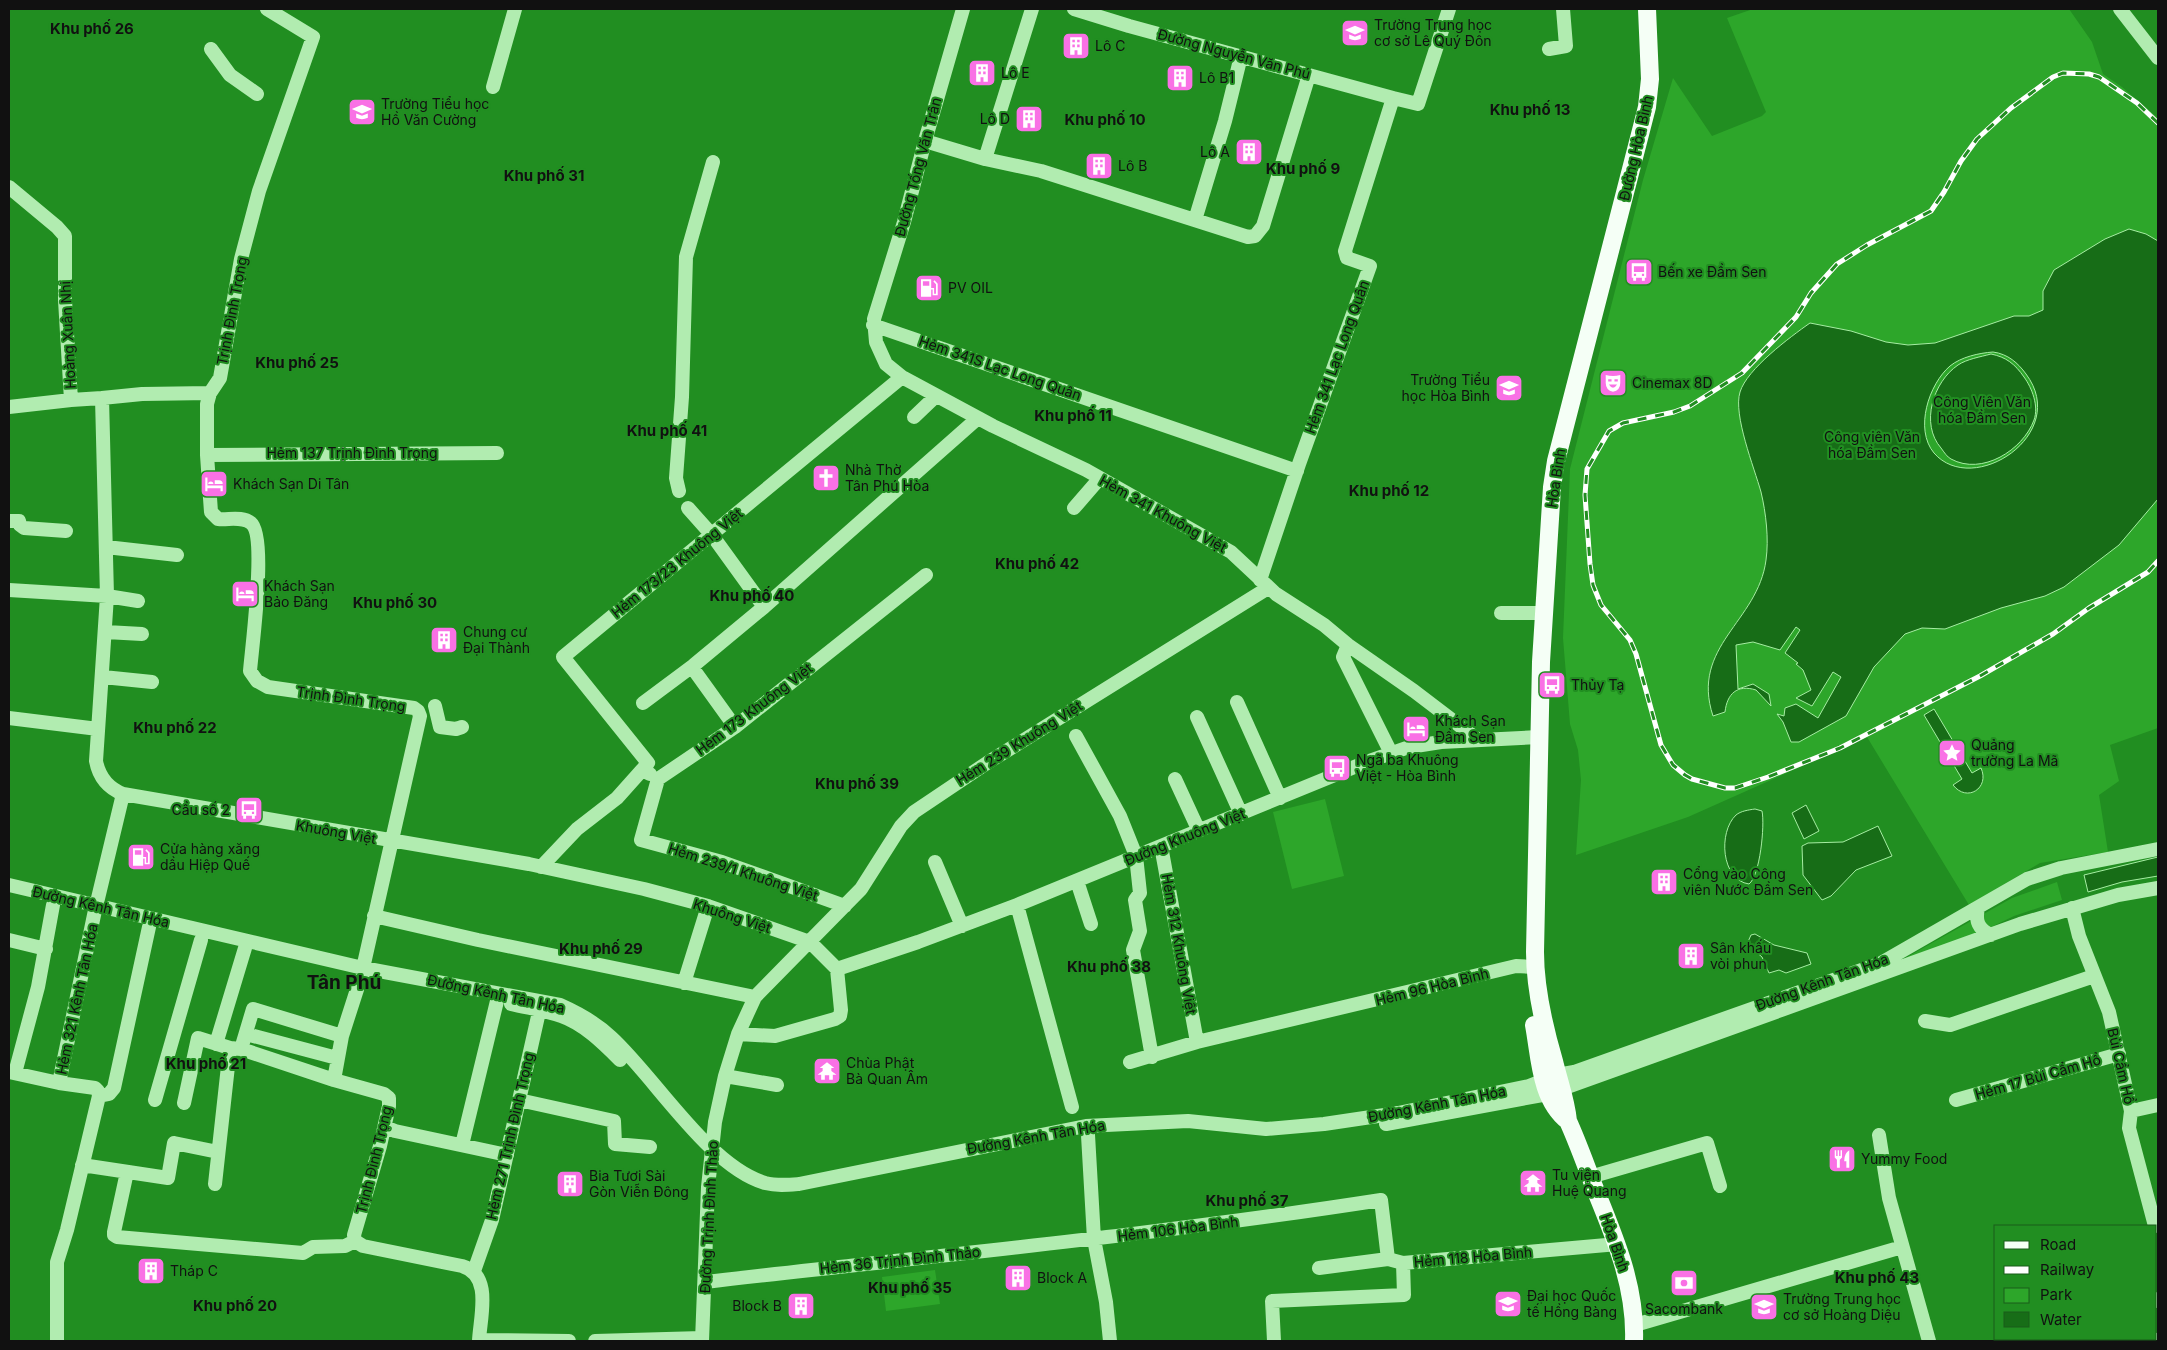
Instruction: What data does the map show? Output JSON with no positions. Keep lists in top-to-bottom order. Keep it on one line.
{"streets":{"main road":["Đường Hòa Bình","Hòa Bình"],"street":["Đường Nguyễn Văn Phú","Đường Tống Văn Trân","Trịnh Đình Trọng","Hoàng Xuân Nhị","Hẻm 341 Lạc Long Quân","Hẻm 341S Lạc Long Quân","Hẻm 137 Trịnh Đình Trọng","Hẻm 341 Khuông Việt","Hẻm 173/23 Khuông Việt","Hẻm 173 Khuông Việt","Hẻm 239 Khuông Việt","Khuông Việt","Đường Khuông Việt","Hẻm 239/1 Khuông Việt","Đường Kênh Tân Hóa","Hẻm 312 Khuông Việt","Hẻm 96 Hòa Bình","Hẻm 321 Kênh Tân Hóa","Bùi Cẩm Hổ","Hẻm 17 Bùi Cẩm Hổ","Hẻm 271 Trịnh Đình Trọng","Đường Trịnh Đình Thảo","Hẻm 106 Hòa Bình","Hẻm 118 Hòa Bình","Hẻm 36 Trịnh Đình Thảo"]},"crossings":[["Đường Nguyễn Văn Phú","Hẻm 341 Lạc Long Quân"],["Đường Hòa Bình","Hòa Bình"],["Đường Tống Văn Trân","Hẻm 341S Lạc Long Quân"],["Đường Tống Văn Trân","Hẻm 341 Khuông Việt"],["Trịnh Đình Trọng","Hoàng Xuân Nhị"],["Trịnh Đình Trọng","Hẻm 137 Trịnh Đình Trọng"],["Trịnh Đình Trọng","Khuông Việt"],["Trịnh Đình Trọng","Đường Kênh Tân Hóa"],["Hẻm 341 Lạc Long Quân","Hẻm 341S Lạc Long Quân"],["Hẻm 341 Lạc Long Quân","Hẻm 341 Khuông Việt"],["Hẻm 341 Lạc Long Quân","Hẻm 239 Khuông Việt"],["Hẻm 341S Lạc Long Quân","Hẻm 341 Khuông Việt"],["Hòa Bình","Đường Khuông Việt"],["Hòa Bình","Đường Kênh Tân Hóa"],["Hòa Bình","Hẻm 96 Hòa Bình"],["Hòa Bình","Hẻm 118 Hòa Bình"],["Hẻm 341 Khuông Việt","Hẻm 173/23 Khuông Việt"],["Hẻm 341 Khuông Việt","Hẻm 239 Khuông Việt"],["Hẻm 341 Khuông Việt","Đường Khuông Việt"],["Hẻm 173 Khuông Việt","Hẻm 239/1 Khuông Việt"],["Hẻm 239 Khuông Việt","Khuông Việt"],["Hẻm 239 Khuông Việt","Hẻm 239/1 Khuông Việt"],["Hẻm 239 Khuông Việt","Đường Trịnh Đình Thảo"],["Khuông Việt","Đường Khuông Việt"],["Khuông Việt","Hẻm 321 Kênh Tân Hóa"],["Khuông Việt","Đường Trịnh Đình Thảo"],["Đường Khuông Việt","Hẻm 312 Khuông Việt"],["Đường Kênh Tân Hóa","Hẻm 321 Kênh Tân Hóa"],["Đường Kênh Tân Hóa","Bùi Cẩm Hổ"],["Đường Kênh Tân Hóa","Hẻm 271 Trịnh Đình Trọng"],["Đường Kênh Tân Hóa","Đường Trịnh Đình Thảo"],["Hẻm 312 Khuông Việt","Hẻm 96 Hòa Bình"],["Bùi Cẩm Hổ","Hẻm 17 Bùi Cẩm Hổ"],["Đường Trịnh Đình Thảo","Hẻm 36 Trịnh Đình Thảo"],["Hẻm 106 Hòa Bình","Hẻm 118 Hòa Bình"],["Hẻm 106 Hòa Bình","Hẻm 36 Trịnh Đình Thảo"]],"districts":["Khu phố 26","Khu phố 13","Khu phố 10","Khu phố 9","Khu phố 31","Khu phố 25","Khu phố 11","Khu phố 41","Khu phố 12","Khu phố 42","Khu phố 40","Khu phố 30","Khu phố 22","Khu phố 39","Khu phố 29","Khu phố 38","Tân Phú","Khu phố 21","Khu phố 37","Khu phố 43","Khu phố 35","Khu phố 20"],"parks":["Công Viên Văn hóa Đầm Sen","Công viên Văn hóa Đầm Sen"],"places":{"school or university":["Trường Trung học cơ sở Lê Quý Đôn","Trường Tiểu học Hồ Văn Cường","Trường Tiểu học Hòa Bình","Đại học Quốc tế Hồng Bàng","Trường Trung học cơ sở Hoàng Diệu"],"building":["Lô C","Lô E","Lô B1","Lô D","Lô A","Lô B","Chung cư Đại Thành","Cổng vào Công viên Nước Đầm Sen","Sân khấu vòi phun","Bia Tươi Sài Gòn Viễn Đông","Tháp C","Block A","Block B"],"bus stop":["Bến xe Đầm Sen","Thủy Tạ","Ngã ba Khuông Việt - Hòa Bình","Cầu số 2"],"fuel station":["PV OIL","Cửa hàng xăng dầu Hiệp Quế"],"theatre":["Cinemax 8D"],"church":["Nhà Thờ Tân Phú Hòa"],"hotel":["Khách Sạn Di Tân","Khách Sạn Bảo Đăng","Khách Sạn Đầm Sen"],"place":["Quảng trường La Mã"],"temple":["Chùa Phật Bà Quan Âm","Tu viện Huệ Quang"],"restaurant":["Yummy Food"],"bank":["Sacombank"]},"legend":["Road","Railway","Park","Water"]}
